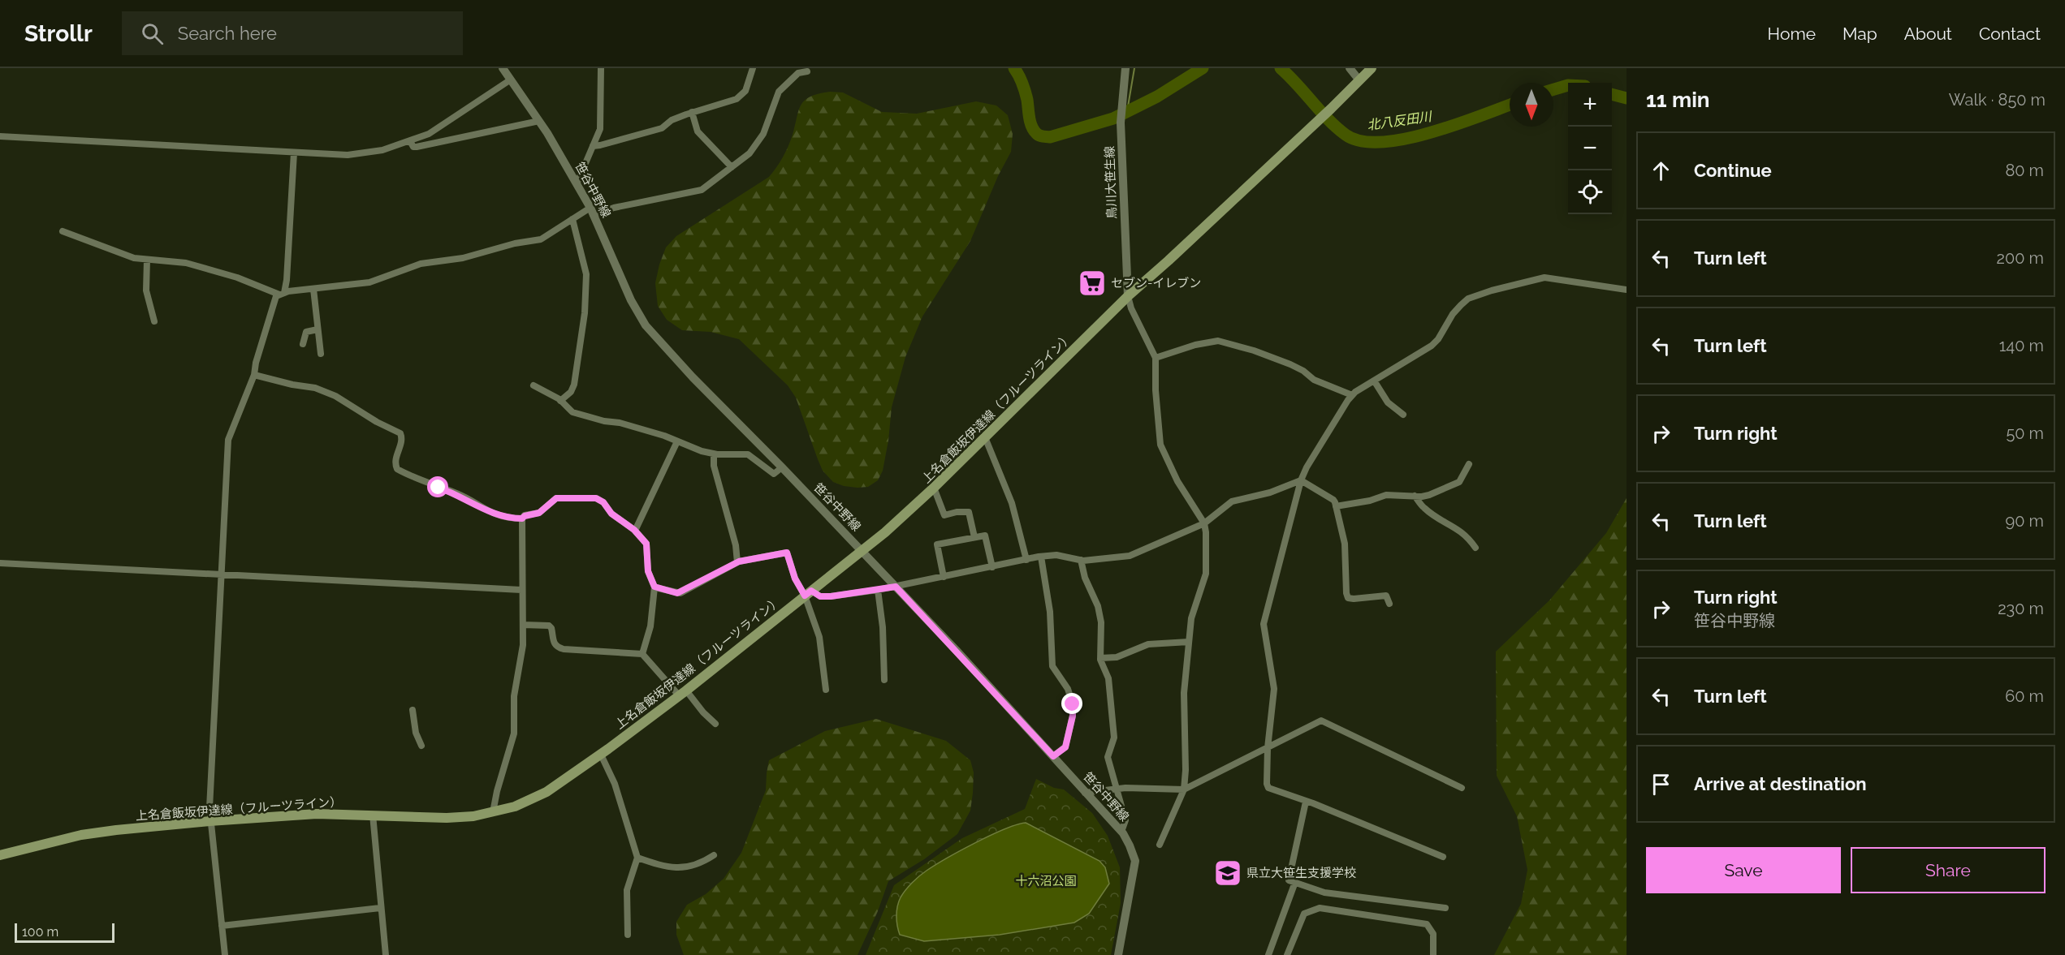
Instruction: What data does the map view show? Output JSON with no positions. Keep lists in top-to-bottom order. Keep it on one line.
{"streets":{"main road":["上名倉飯坂伊達線（フルーツライン）"],"street":["鳥川大笹生線","笹谷中野線"]},"crossings":[["鳥川大笹生線","上名倉飯坂伊達線（フルーツライン）"],["笹谷中野線","上名倉飯坂伊達線（フルーツライン）"]],"water":["北八反田川"],"parks":["十六沼公園"],"places":{"supermarket":["セブン-イレブン"],"school or university":["県立大笹生支援学校"]},"scale_bar":"100 m","north":"bottom","page":{"header":"Strollr","search":"Search here","nav":["Home","Map","About","Contact"],"heading":["11 min","Walk · 850 m"],"map_buttons":["+","−"],"list":[["Continue","80 m"],["Turn left","200 m"],["Turn left","140 m"],["Turn right","50 m"],["Turn left","90 m"],["Turn right","笹谷中野線","230 m"],["Turn left","60 m"],"Arrive at destination"],"buttons":["Save","Share"],"scale":"100 m"}}
